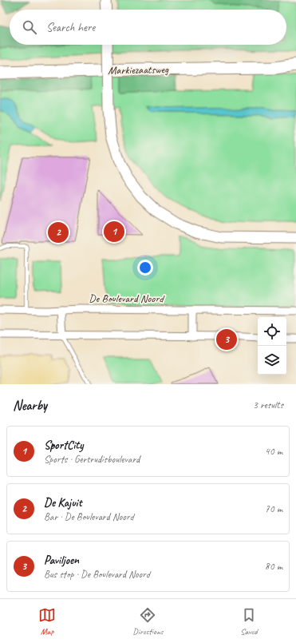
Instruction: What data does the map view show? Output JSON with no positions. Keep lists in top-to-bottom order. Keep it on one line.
{"streets":{"main road":["Markiezaatsweg"],"street":["De Boulevard Noord"]},"page":{"search":"Search here","pins":["1","2","3"],"heading":["Nearby","3 results"],"list":[{"mark":"1","name":"SportCity","note":"Sports · Gertrudisboulevard","value":"40 m"},{"mark":"2","name":"De Kajuit","note":"Bar · De Boulevard Noord","value":"70 m"},{"mark":"3","name":"Paviljoen","note":"Bus stop · De Boulevard Noord","value":"80 m"}],"nav":["Map","Directions","Saved"]}}
